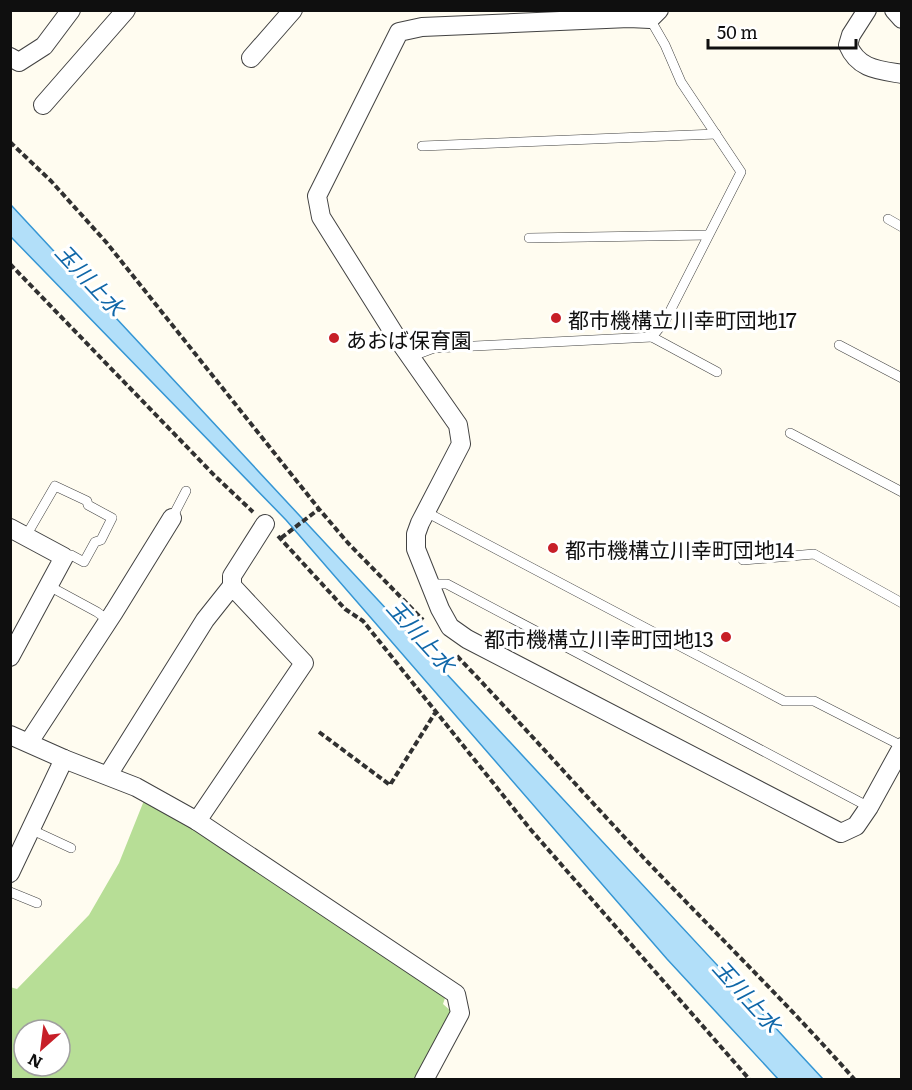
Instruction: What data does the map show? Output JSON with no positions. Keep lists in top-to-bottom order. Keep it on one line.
{"water":["玉川上水"],"places":["都市機構立川幸町団地17","あおば保育園","都市機構立川幸町団地14","都市機構立川幸町団地13"],"scale_bar":"50 m","north":"bottom left"}
